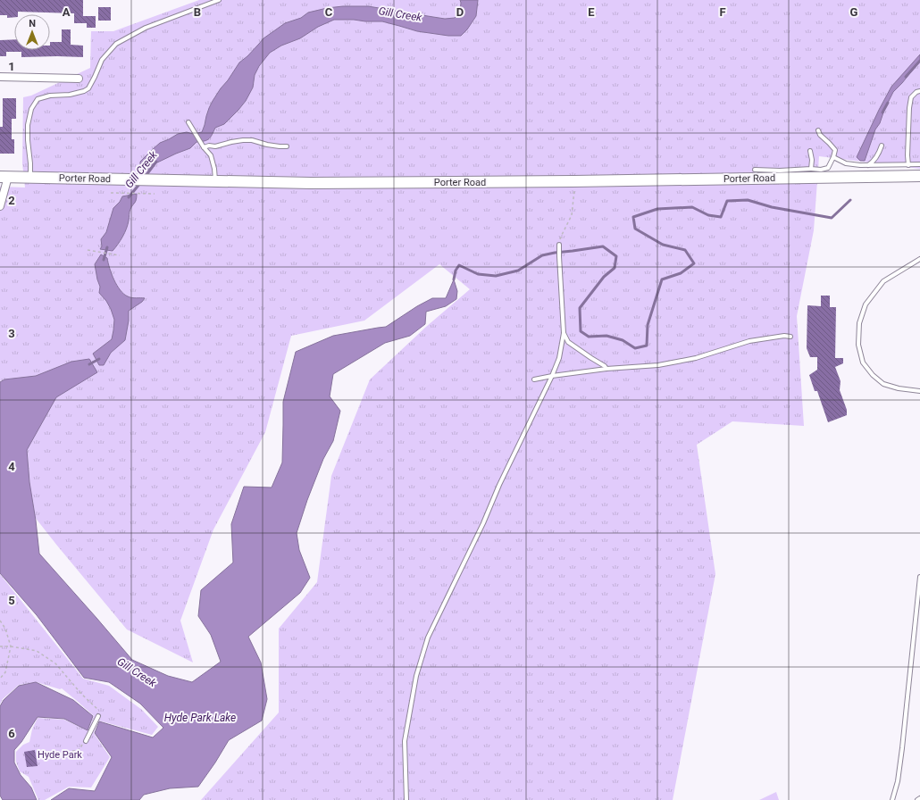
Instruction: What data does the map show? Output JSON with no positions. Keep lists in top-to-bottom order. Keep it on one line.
{"streets":{"main road":["Porter Road"]},"water":["Gill Creek","Hyde Park Lake"],"parks":["Hyde Park"],"north":"top","grid":{"columns":["A","B","C","D","E","F","G"],"rows":["1","2","3","4","5","6"]}}
